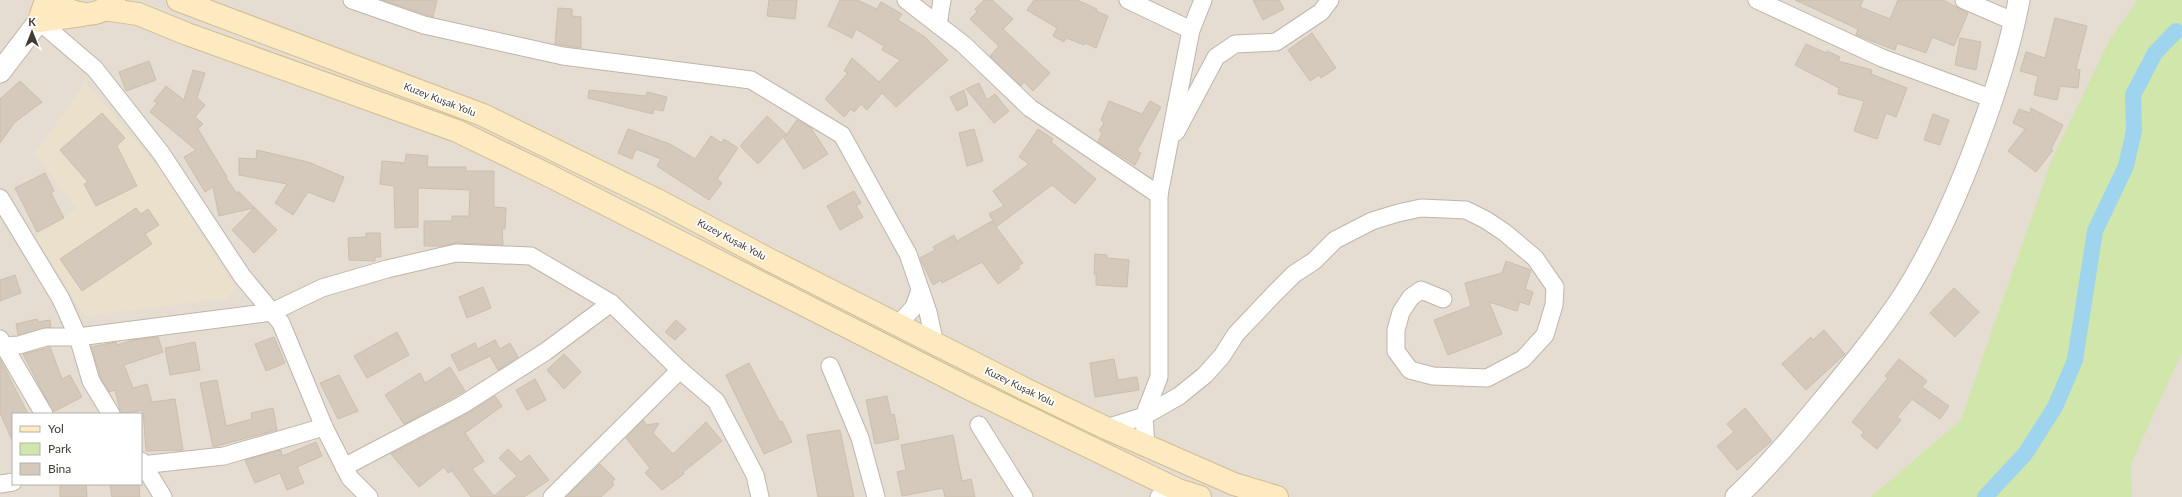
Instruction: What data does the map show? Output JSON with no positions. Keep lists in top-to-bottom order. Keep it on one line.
{"streets":{"main road":["Kuzey Kuşak Yolu"]},"legend":["Yol","Park","Bina"],"north":"top"}
